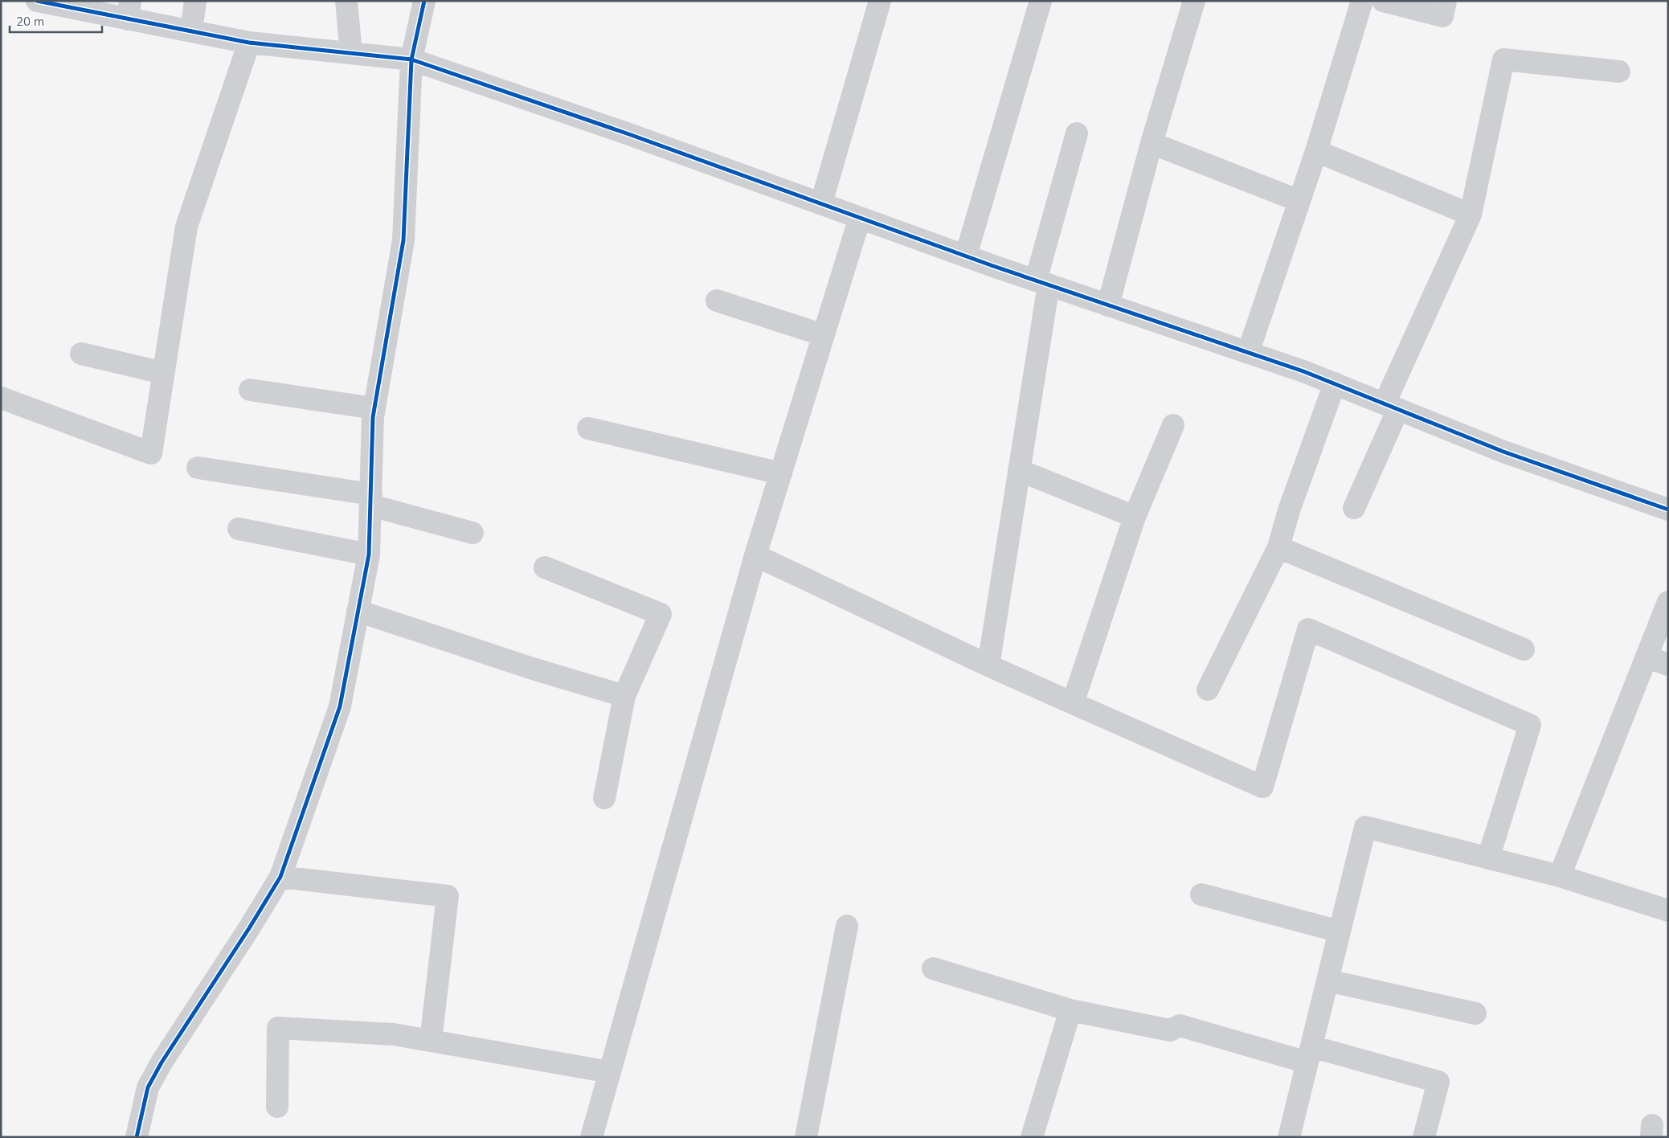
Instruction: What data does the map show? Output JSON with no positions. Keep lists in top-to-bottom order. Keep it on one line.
{"scale_bar":"20 m"}
